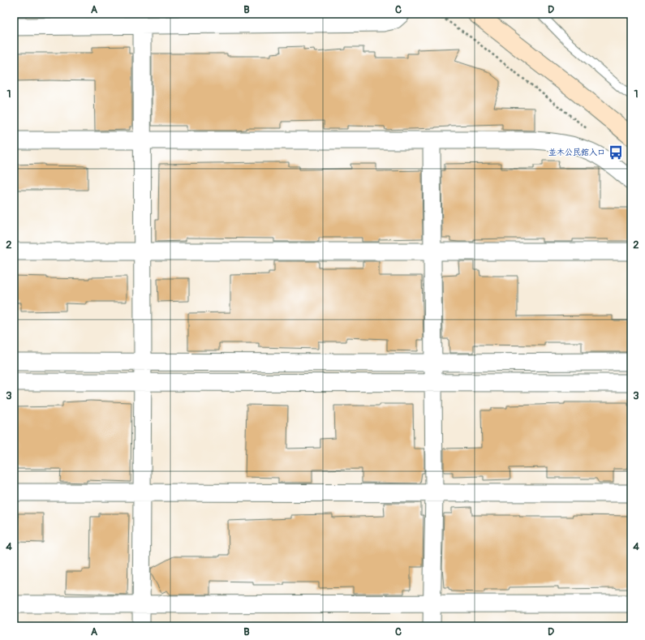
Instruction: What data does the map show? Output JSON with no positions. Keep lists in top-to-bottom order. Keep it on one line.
{"places":{"bus stop":["並木公民館入口"]},"grid":{"columns":["A","B","C","D"],"rows":["1","2","3","4"]}}
